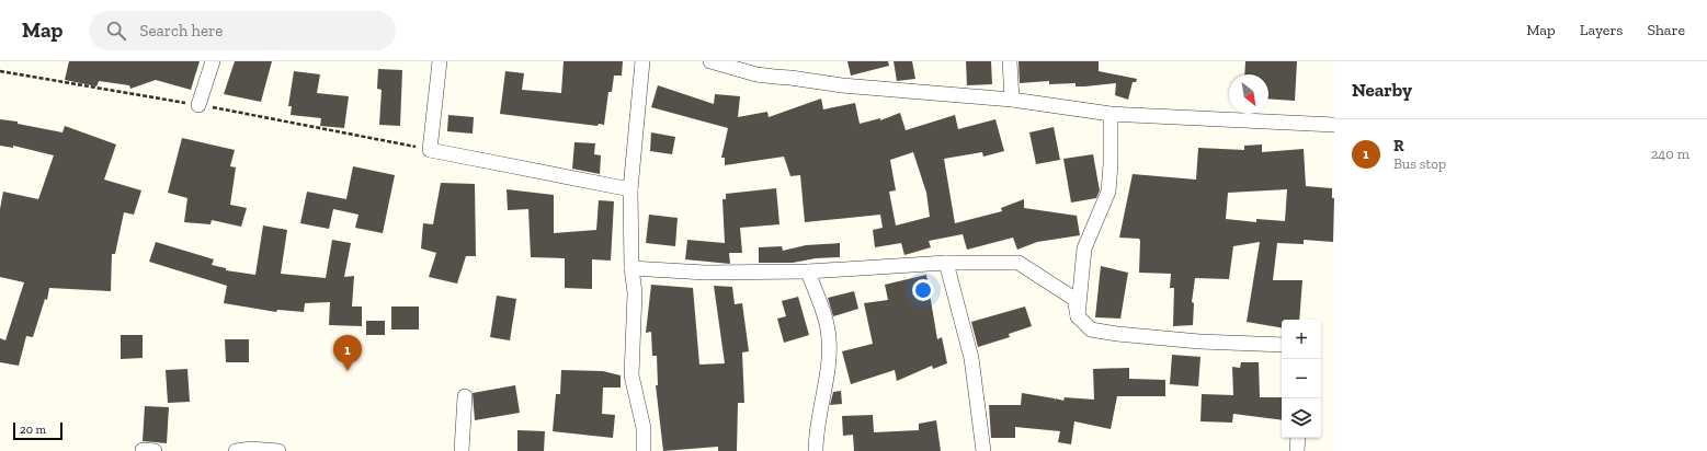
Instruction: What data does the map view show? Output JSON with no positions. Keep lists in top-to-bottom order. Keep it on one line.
{"scale_bar":"20 m","north":"bottom right","page":{"header":"Map","search":"Search here","nav":["Map","Layers","Share"],"heading":"Nearby","list":[{"mark":"1","name":"R","note":"Bus stop","value":"240 m"}],"map_buttons":["+","−"],"pins":"1","scale":"20 m"}}
